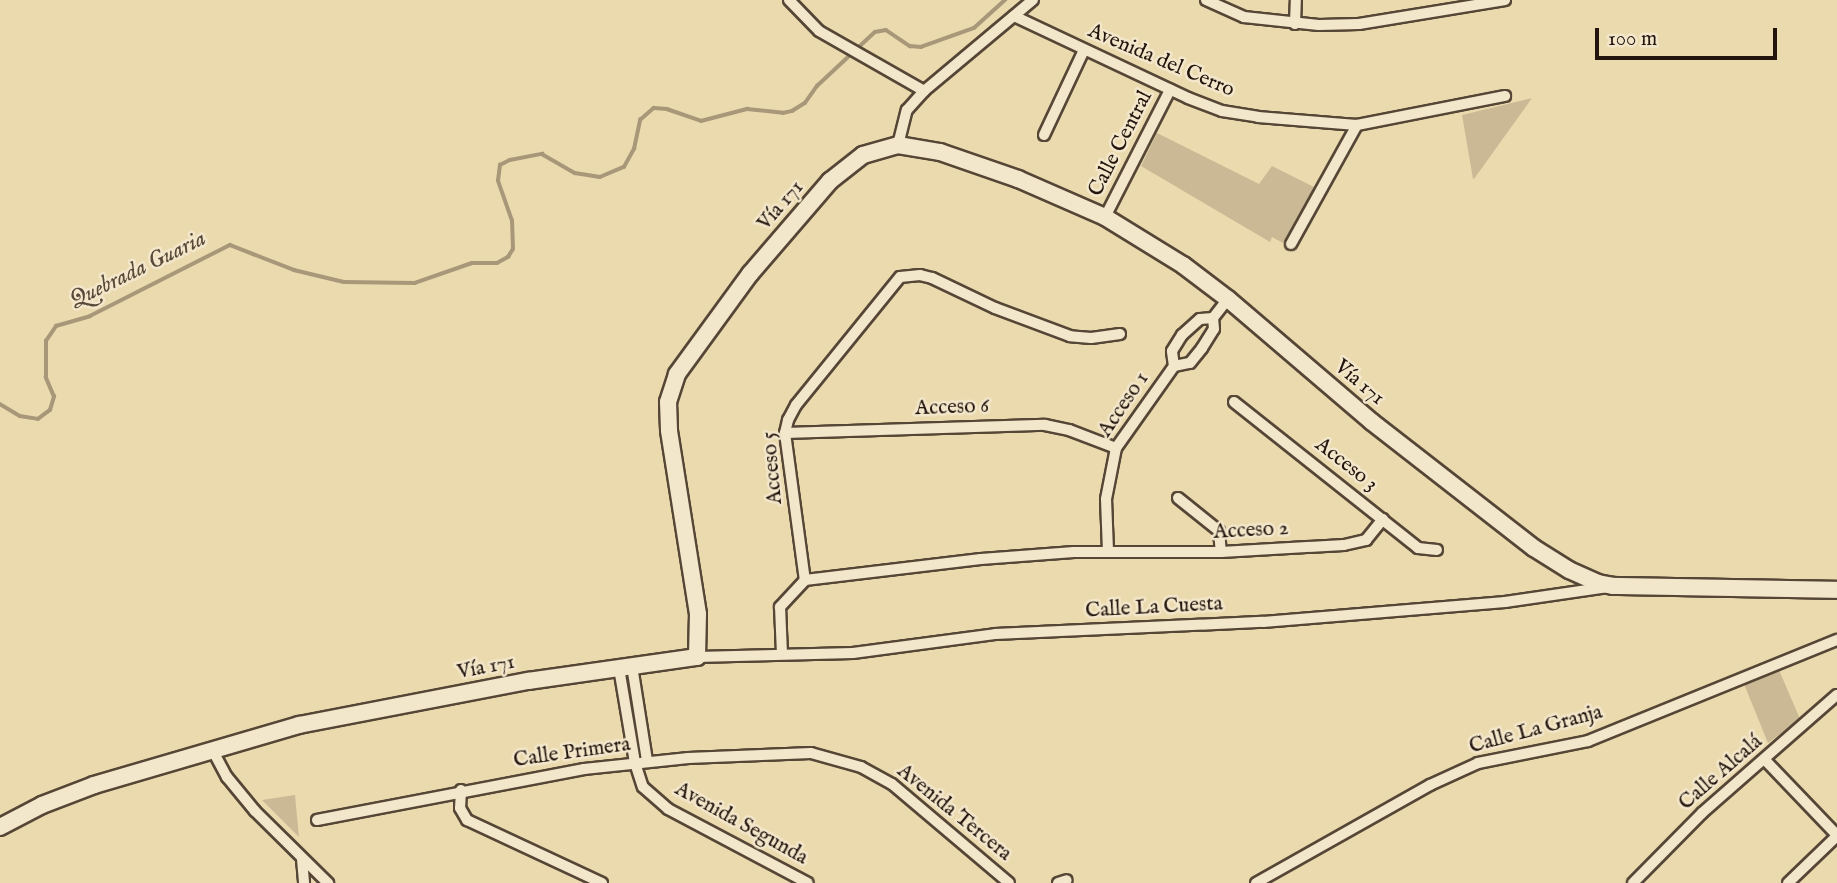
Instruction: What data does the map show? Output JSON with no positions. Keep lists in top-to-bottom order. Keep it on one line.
{"streets":{"main road":["Vía 171"],"street":["Avenida del Cerro","Calle Central","Acceso 1","Acceso 6","Acceso 3","Acceso 5","Acceso 2","Calle La Cuesta","Calle La Granja","Calle Primera","Calle Alcalá","Avenida Tercera","Avenida Segunda"]},"crossings":[["Avenida del Cerro","Calle Central"],["Calle Central","Vía 171"],["Vía 171","Acceso 1"],["Vía 171","Calle La Cuesta"],["Vía 171","Avenida Segunda"],["Acceso 1","Acceso 6"],["Acceso 1","Acceso 2"],["Acceso 6","Acceso 5"],["Acceso 3","Acceso 2"],["Calle Primera","Avenida Tercera"],["Calle Primera","Avenida Segunda"]],"water":["Quebrada Guaria"],"scale_bar":"100 m"}
